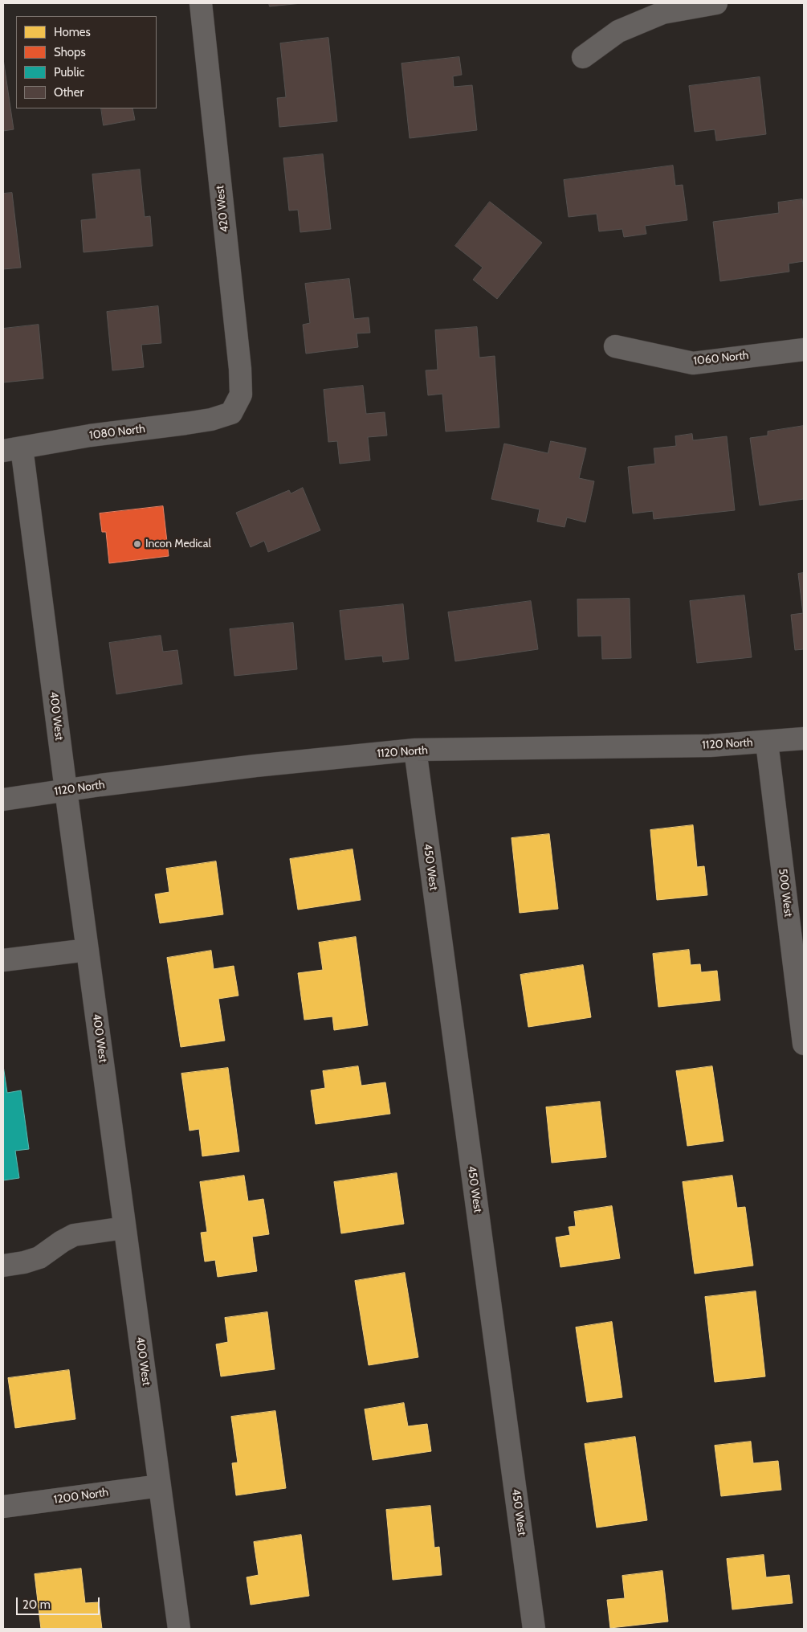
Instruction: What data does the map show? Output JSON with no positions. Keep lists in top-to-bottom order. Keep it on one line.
{"streets":{"street":["420 West","1060 North","1080 North","400 West","1120 North","450 West","500 West","1200 North"]},"crossings":[["420 West","1080 North"],["1080 North","400 West"],["400 West","1120 North"],["400 West","1200 North"],["1120 North","450 West"],["1120 North","500 West"]],"places":["Incon Medical"],"legend":["Homes","Shops","Public","Other"],"scale_bar":"20 m"}
